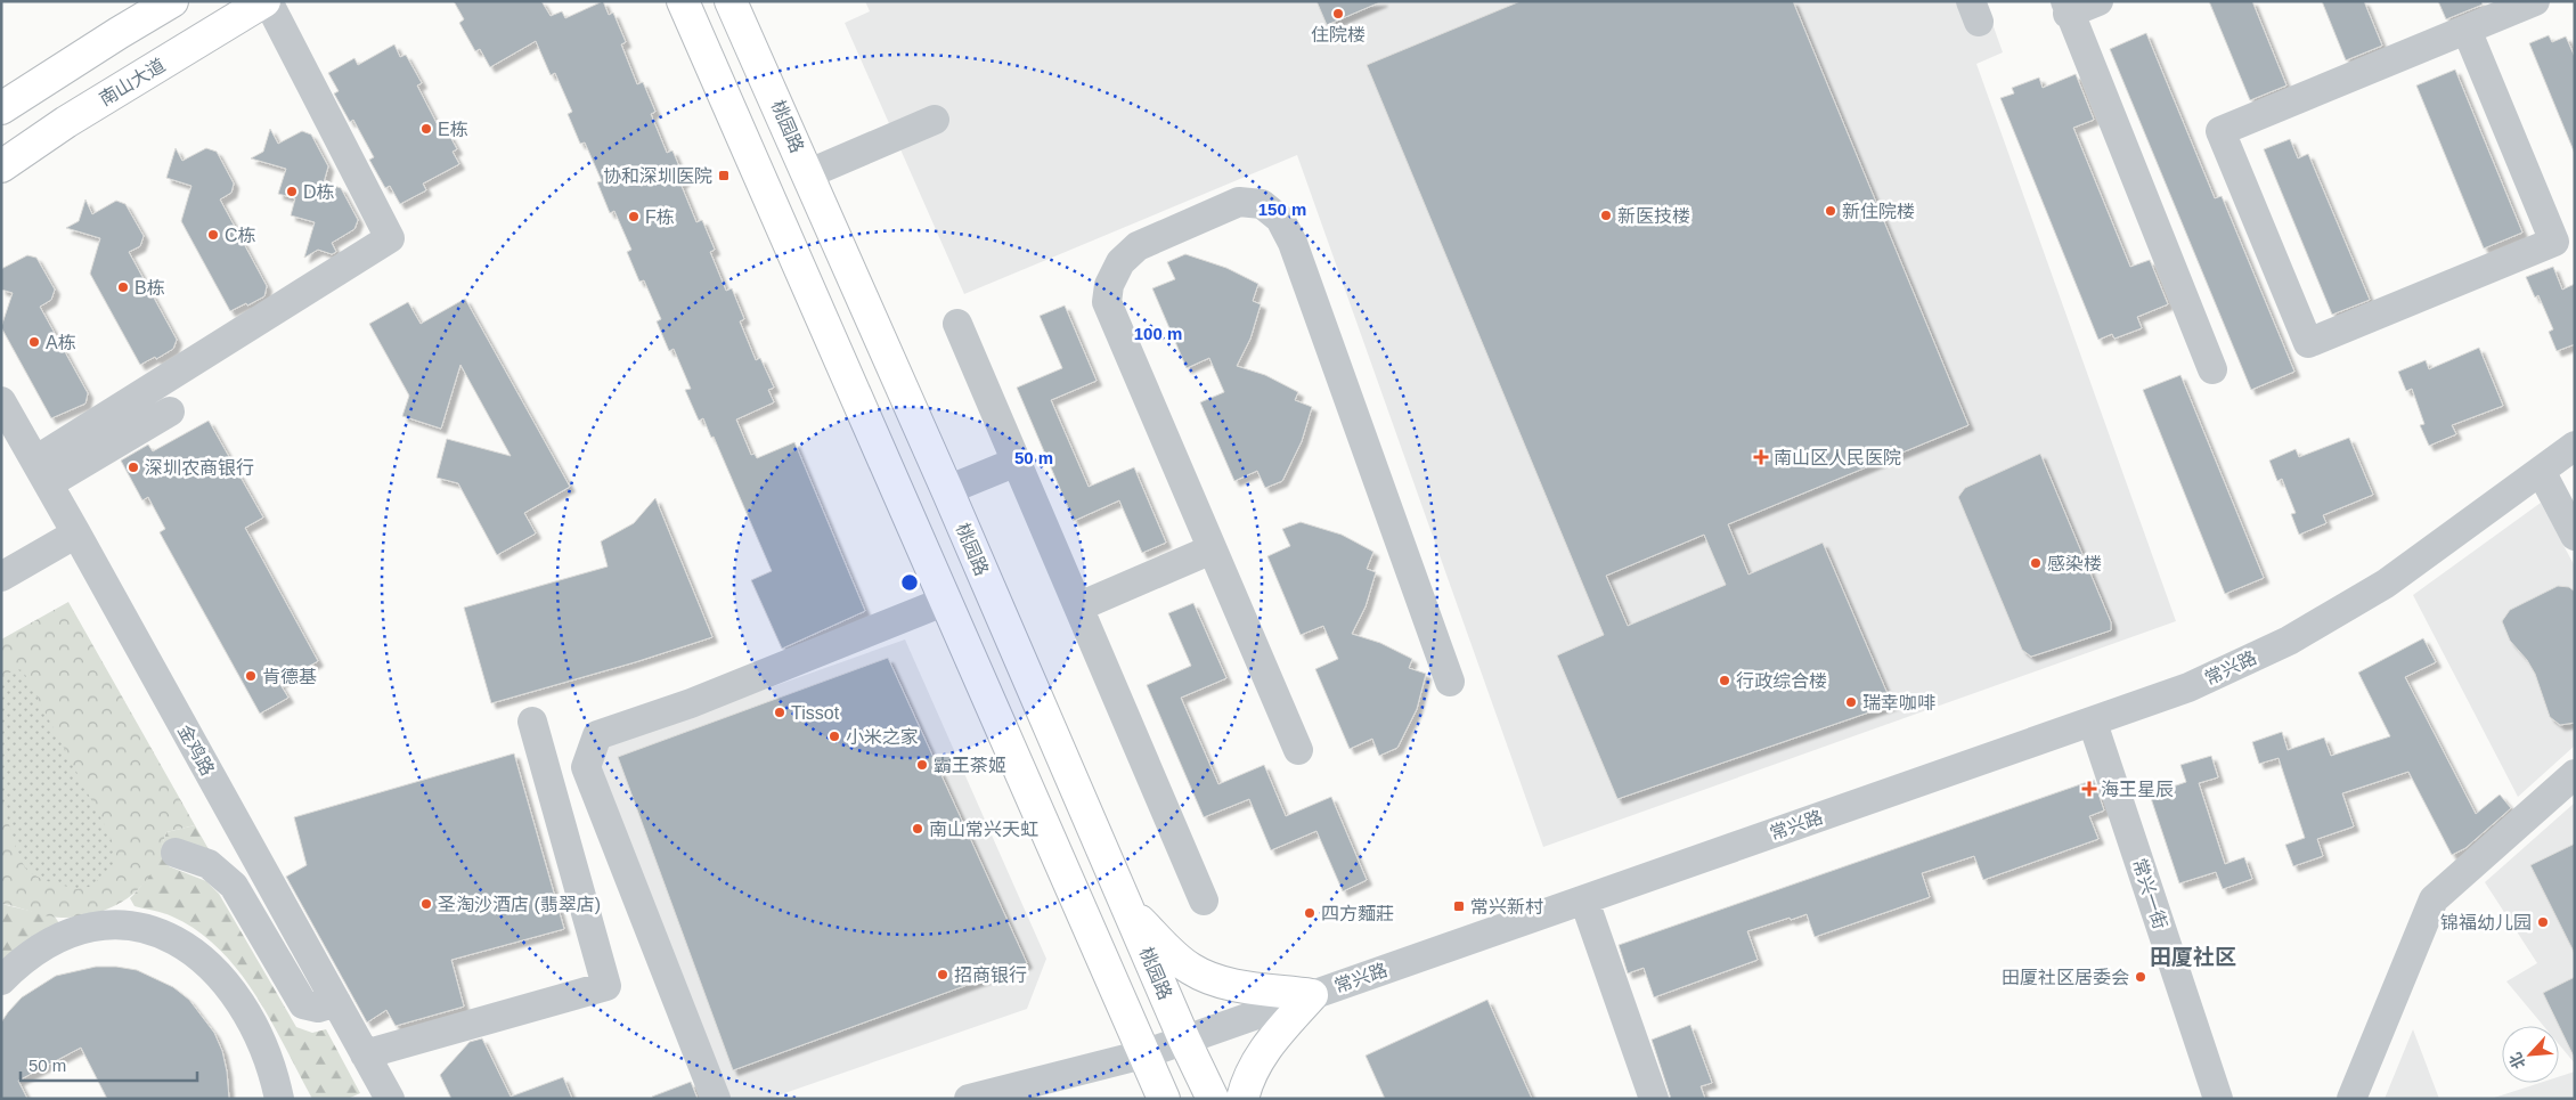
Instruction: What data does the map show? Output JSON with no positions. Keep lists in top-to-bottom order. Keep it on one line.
{"streets":{"main road":["南山大道","桃园路"],"street":["常兴路","金鸡路","常兴一街"]},"crossings":[["桃园路","常兴路"],["常兴路","常兴一街"]],"districts":["田厦社区"],"places":{"other":["住院楼","E栋","D栋","新住院楼","新医技楼","F栋","C栋","B栋","A栋","深圳农商银行","感染楼","肯德基","行政综合楼","瑞幸咖啡","Tissot","小米之家","霸王茶姬","南山常兴天虹","圣淘沙酒店 (翡翠店)","四方麵莊","锦福幼儿园","招商银行","田厦社区居委会"],"transit":["协和深圳医院","常兴新村"],"health":["南山区人民医院","海王星辰"]},"scale_bar":"50 m","north":"bottom left","rings":["150 m","100 m","50 m"]}
